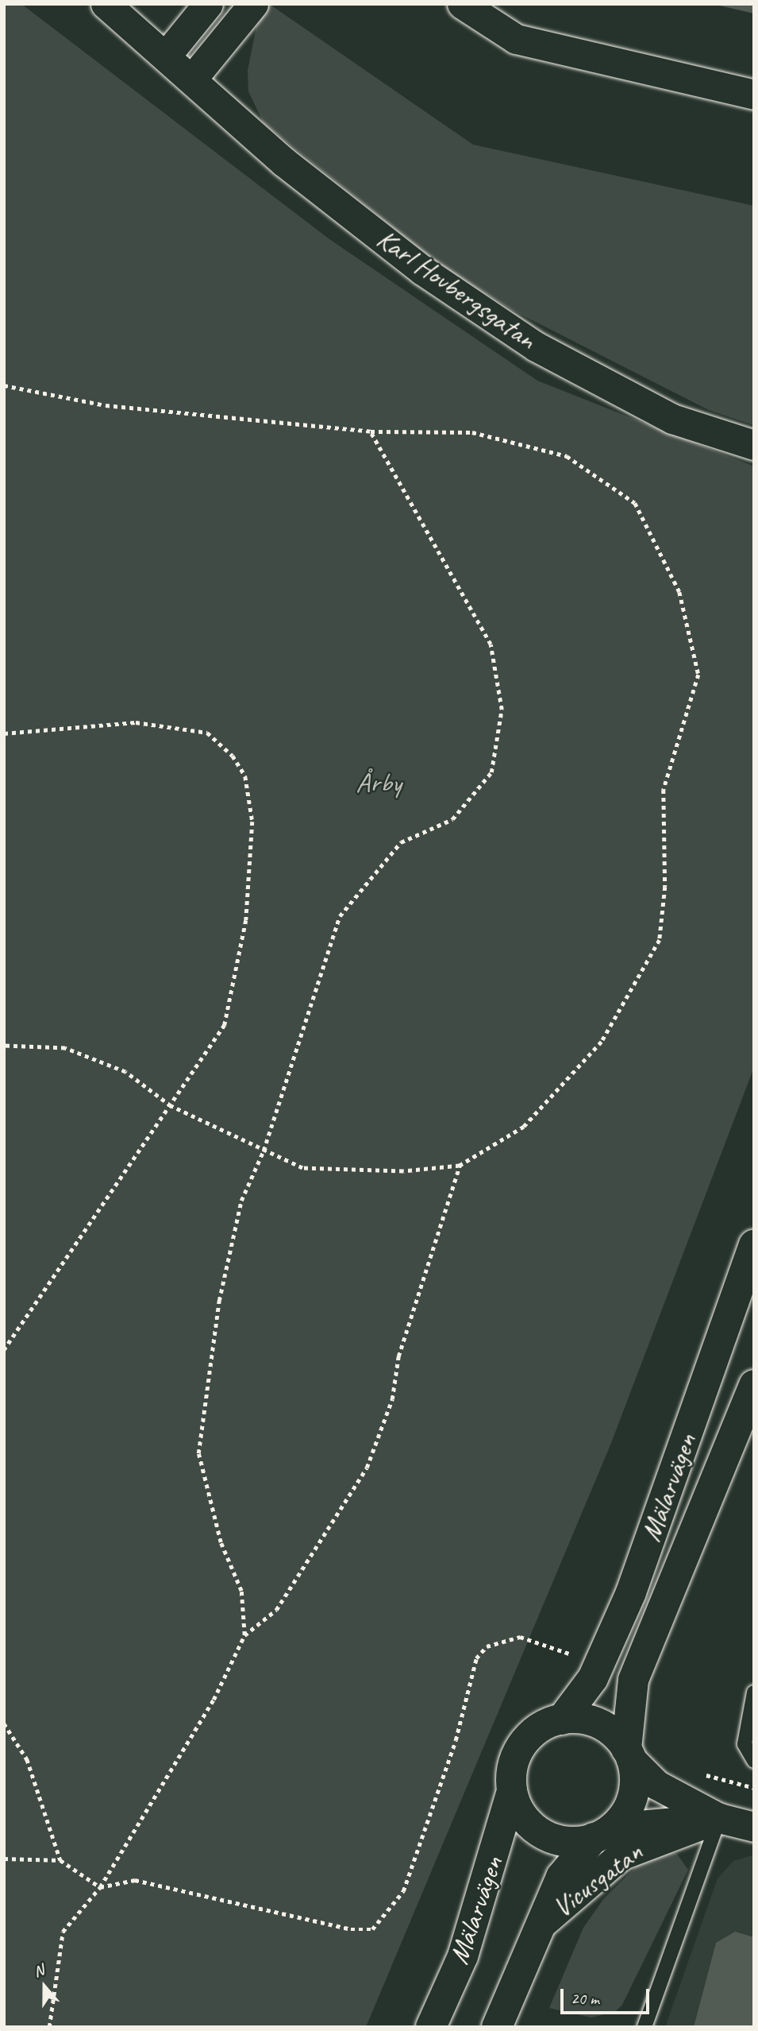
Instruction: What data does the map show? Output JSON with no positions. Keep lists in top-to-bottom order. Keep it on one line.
{"streets":{"main road":["Mälarvägen"],"street":["Karl Hovbergsgatan","Vicusgatan"]},"crossings":[["Mälarvägen","Vicusgatan"]],"parks":["Årby"],"scale_bar":"20 m","north":"top"}
